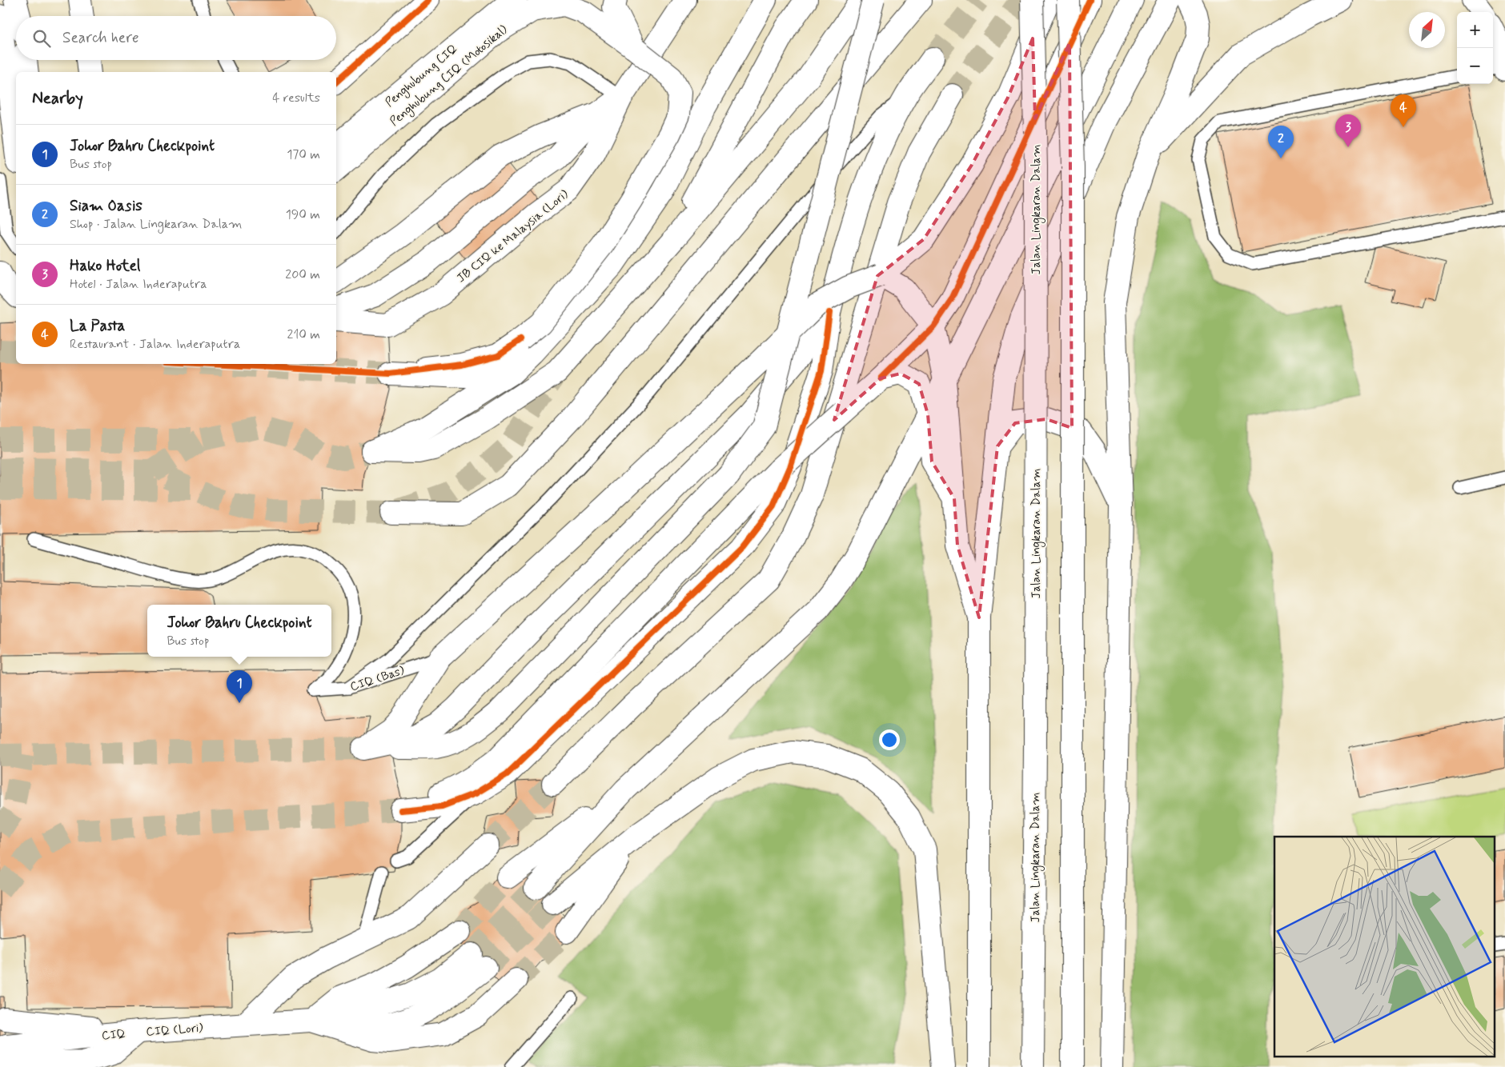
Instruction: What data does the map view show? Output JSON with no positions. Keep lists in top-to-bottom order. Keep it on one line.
{"streets":{"main road":["Penghubung CIQ","Penghubung CIQ (Motosikal)","Jalan Lingkaran Dalam","JB CIQ ke Malaysia (Lori)","CIQ (Lori)","CIQ"],"lane":["CIQ (Bas)"]},"crossings":[["CIQ (Lori)","CIQ"]],"north":"top right","page":{"map_buttons":["+","−"],"search":"Search here","heading":["Nearby","4 results"],"pins":["4","3","2","1"],"list":[{"mark":"1","name":"Johor Bahru Checkpoint","note":"Bus stop","value":"170 m"},{"mark":"2","name":"Siam Oasis","note":"Shop · Jalan Lingkaran Dalam","value":"190 m"},{"mark":"3","name":"Hako Hotel","note":"Hotel · Jalan Inderaputra","value":"200 m"},{"mark":"4","name":"La Pasta","note":"Restaurant · Jalan Inderaputra","value":"210 m"}],"popup":["Johor Bahru Checkpoint","Bus stop"]}}
